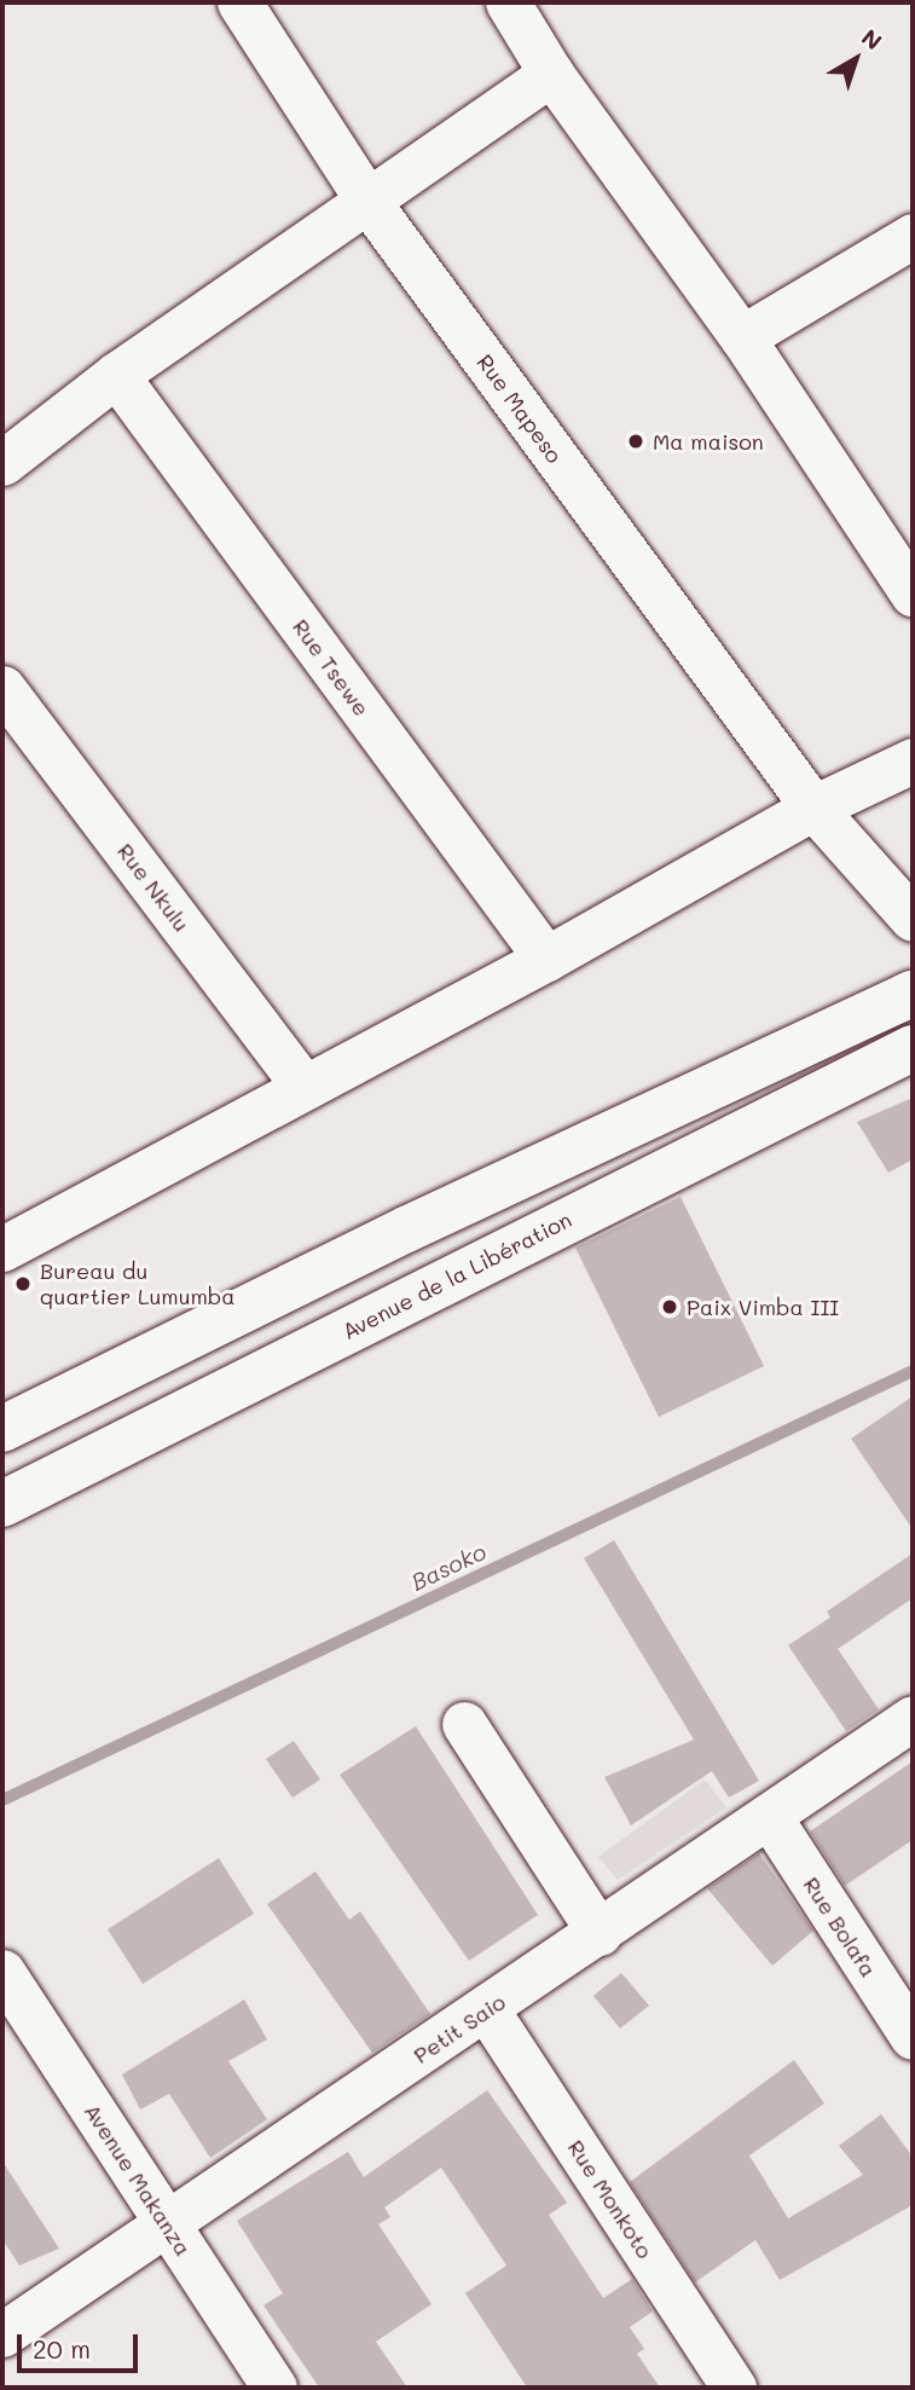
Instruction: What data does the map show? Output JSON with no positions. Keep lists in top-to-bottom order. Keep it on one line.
{"streets":{"highway":["Avenue de la Libération"],"street":["Rue Mapeso","Rue Tsewe","Rue Nkulu","Rue Bolafa","Petit Saio","Avenue Makanza","Rue Monkoto"]},"crossings":[["Rue Bolafa","Petit Saio"],["Petit Saio","Avenue Makanza"],["Petit Saio","Rue Monkoto"]],"water":["Basoko"],"places":["Ma maison","Bureau du quartier Lumumba","Paix Vimba III"],"scale_bar":"20 m","north":"top right"}
